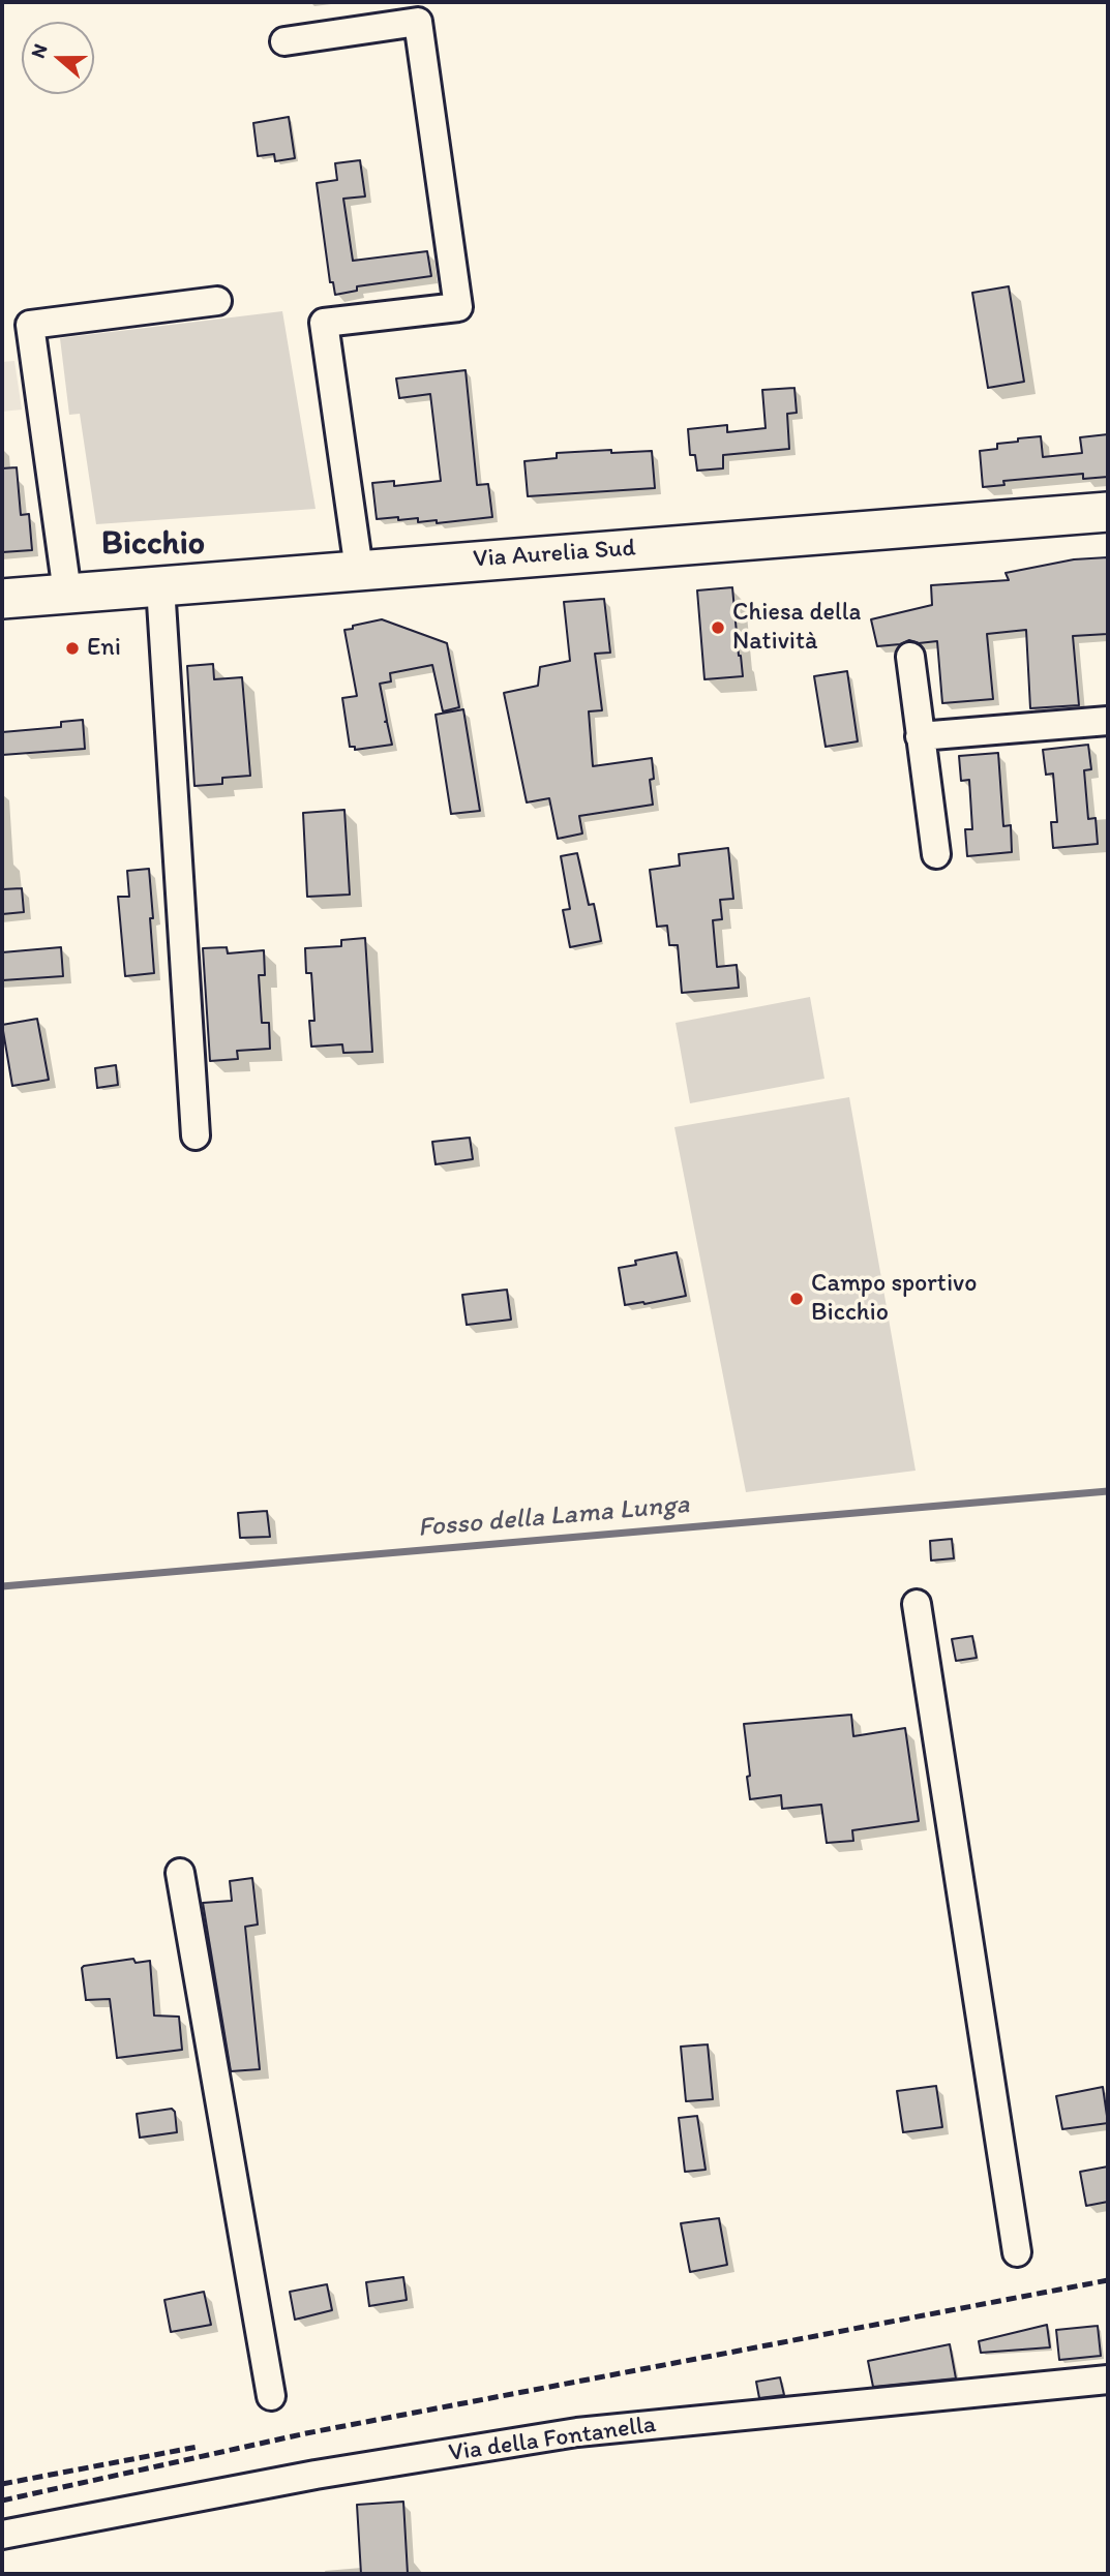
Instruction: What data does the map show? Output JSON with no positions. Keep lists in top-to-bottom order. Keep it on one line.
{"streets":{"main road":["Via Aurelia Sud"],"street":["Via della Fontanella"]},"districts":["Bicchio"],"water":["Fosso della Lama Lunga"],"places":["Chiesa della Natività","Eni","Campo sportivo Bicchio"],"north":"left"}
